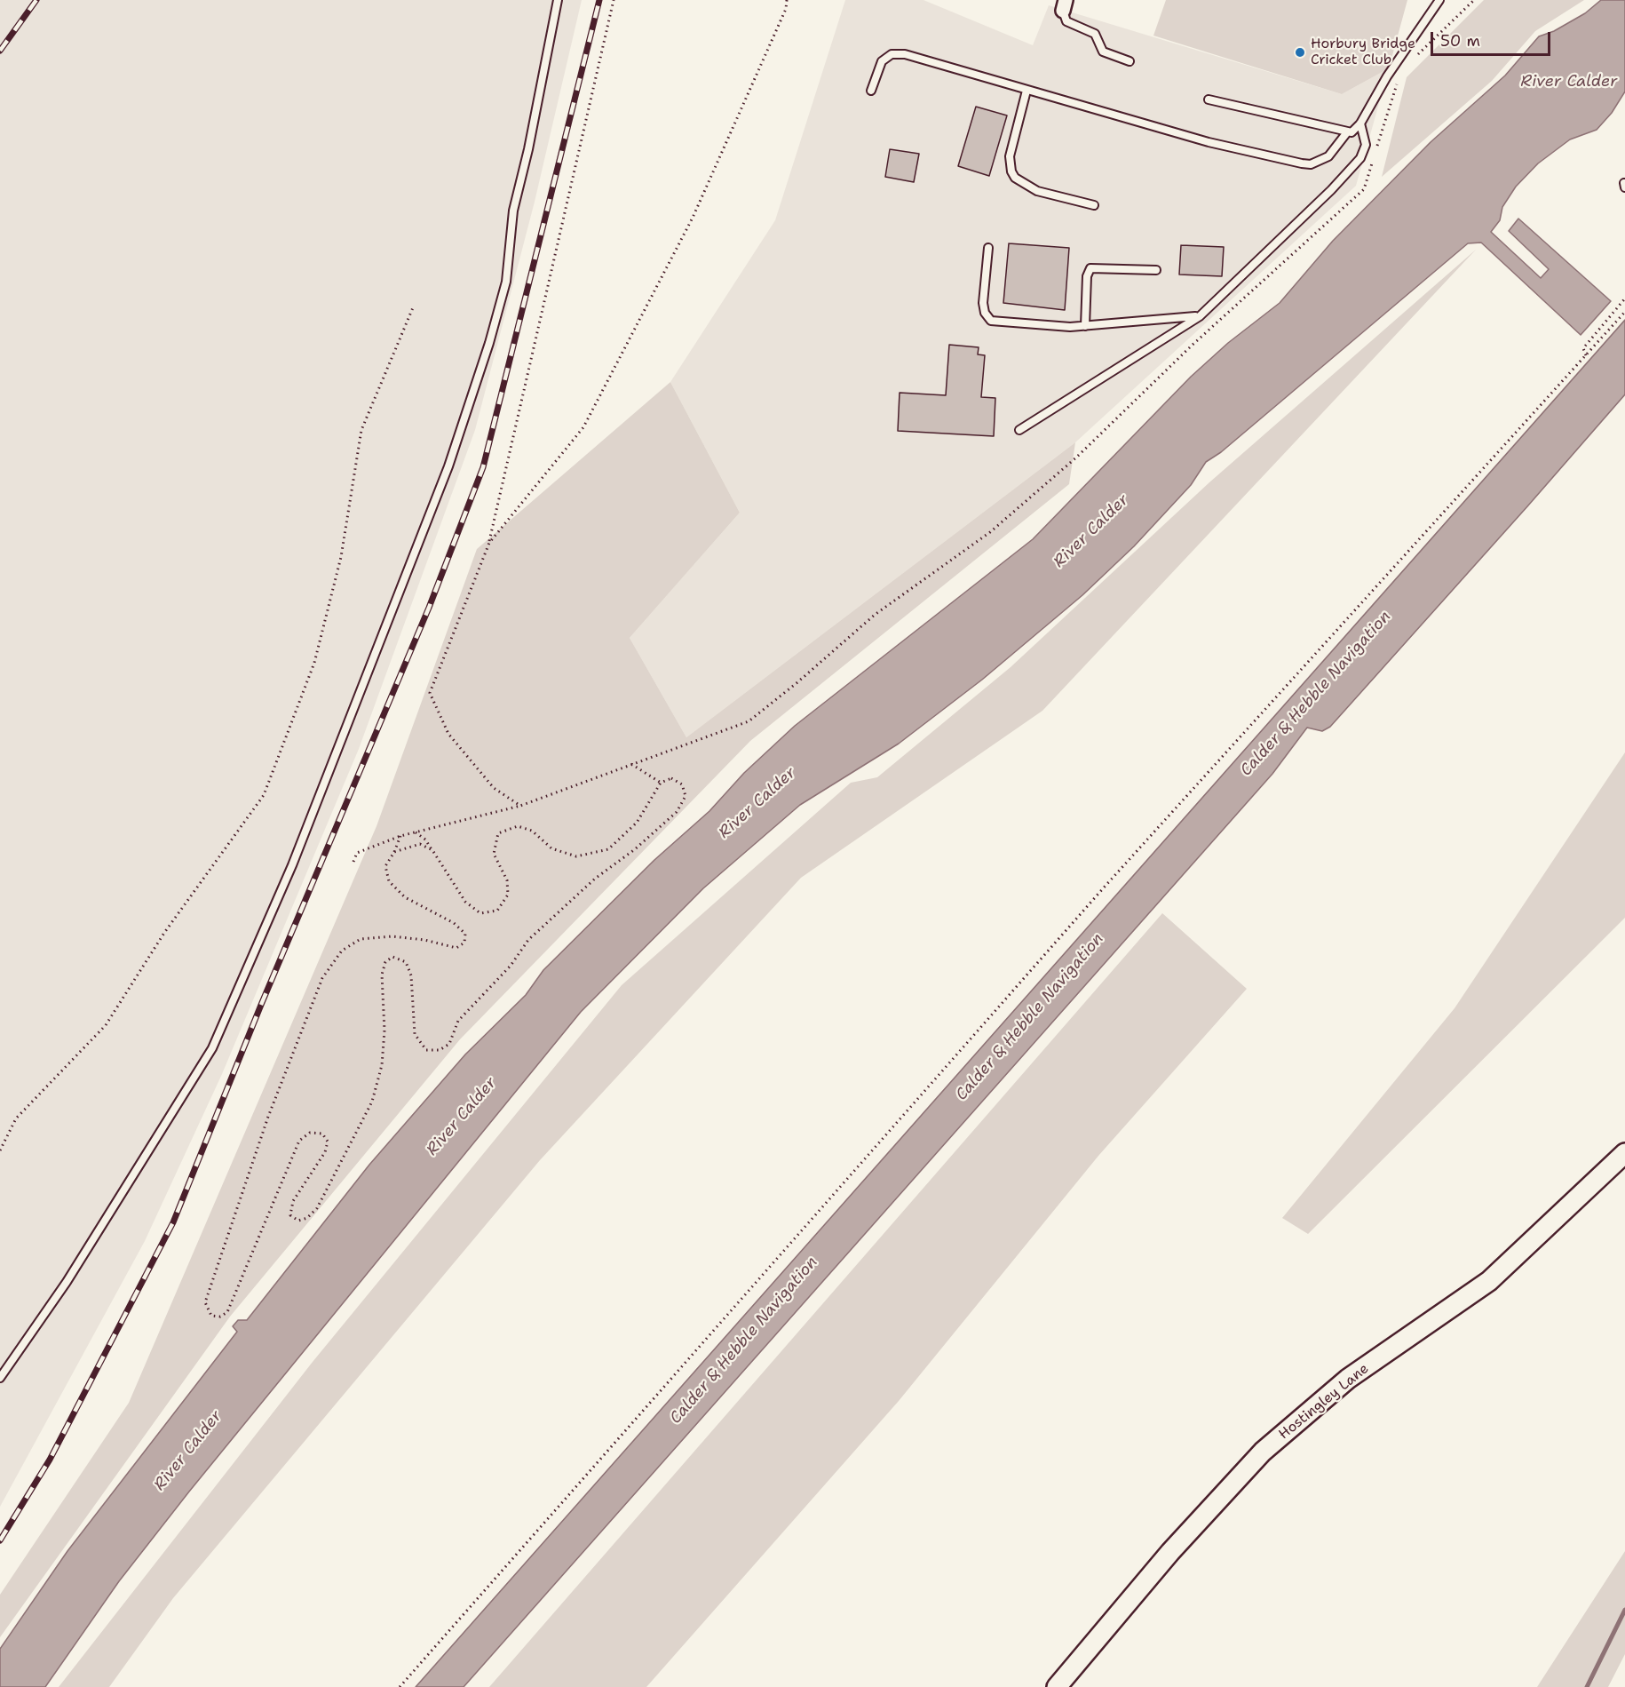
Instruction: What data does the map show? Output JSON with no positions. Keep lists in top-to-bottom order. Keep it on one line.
{"streets":{"main road":["Hostingley Lane"]},"water":["River Calder","Calder & Hebble Navigation"],"places":["Horbury Bridge Cricket Club"],"scale_bar":"50 m"}
